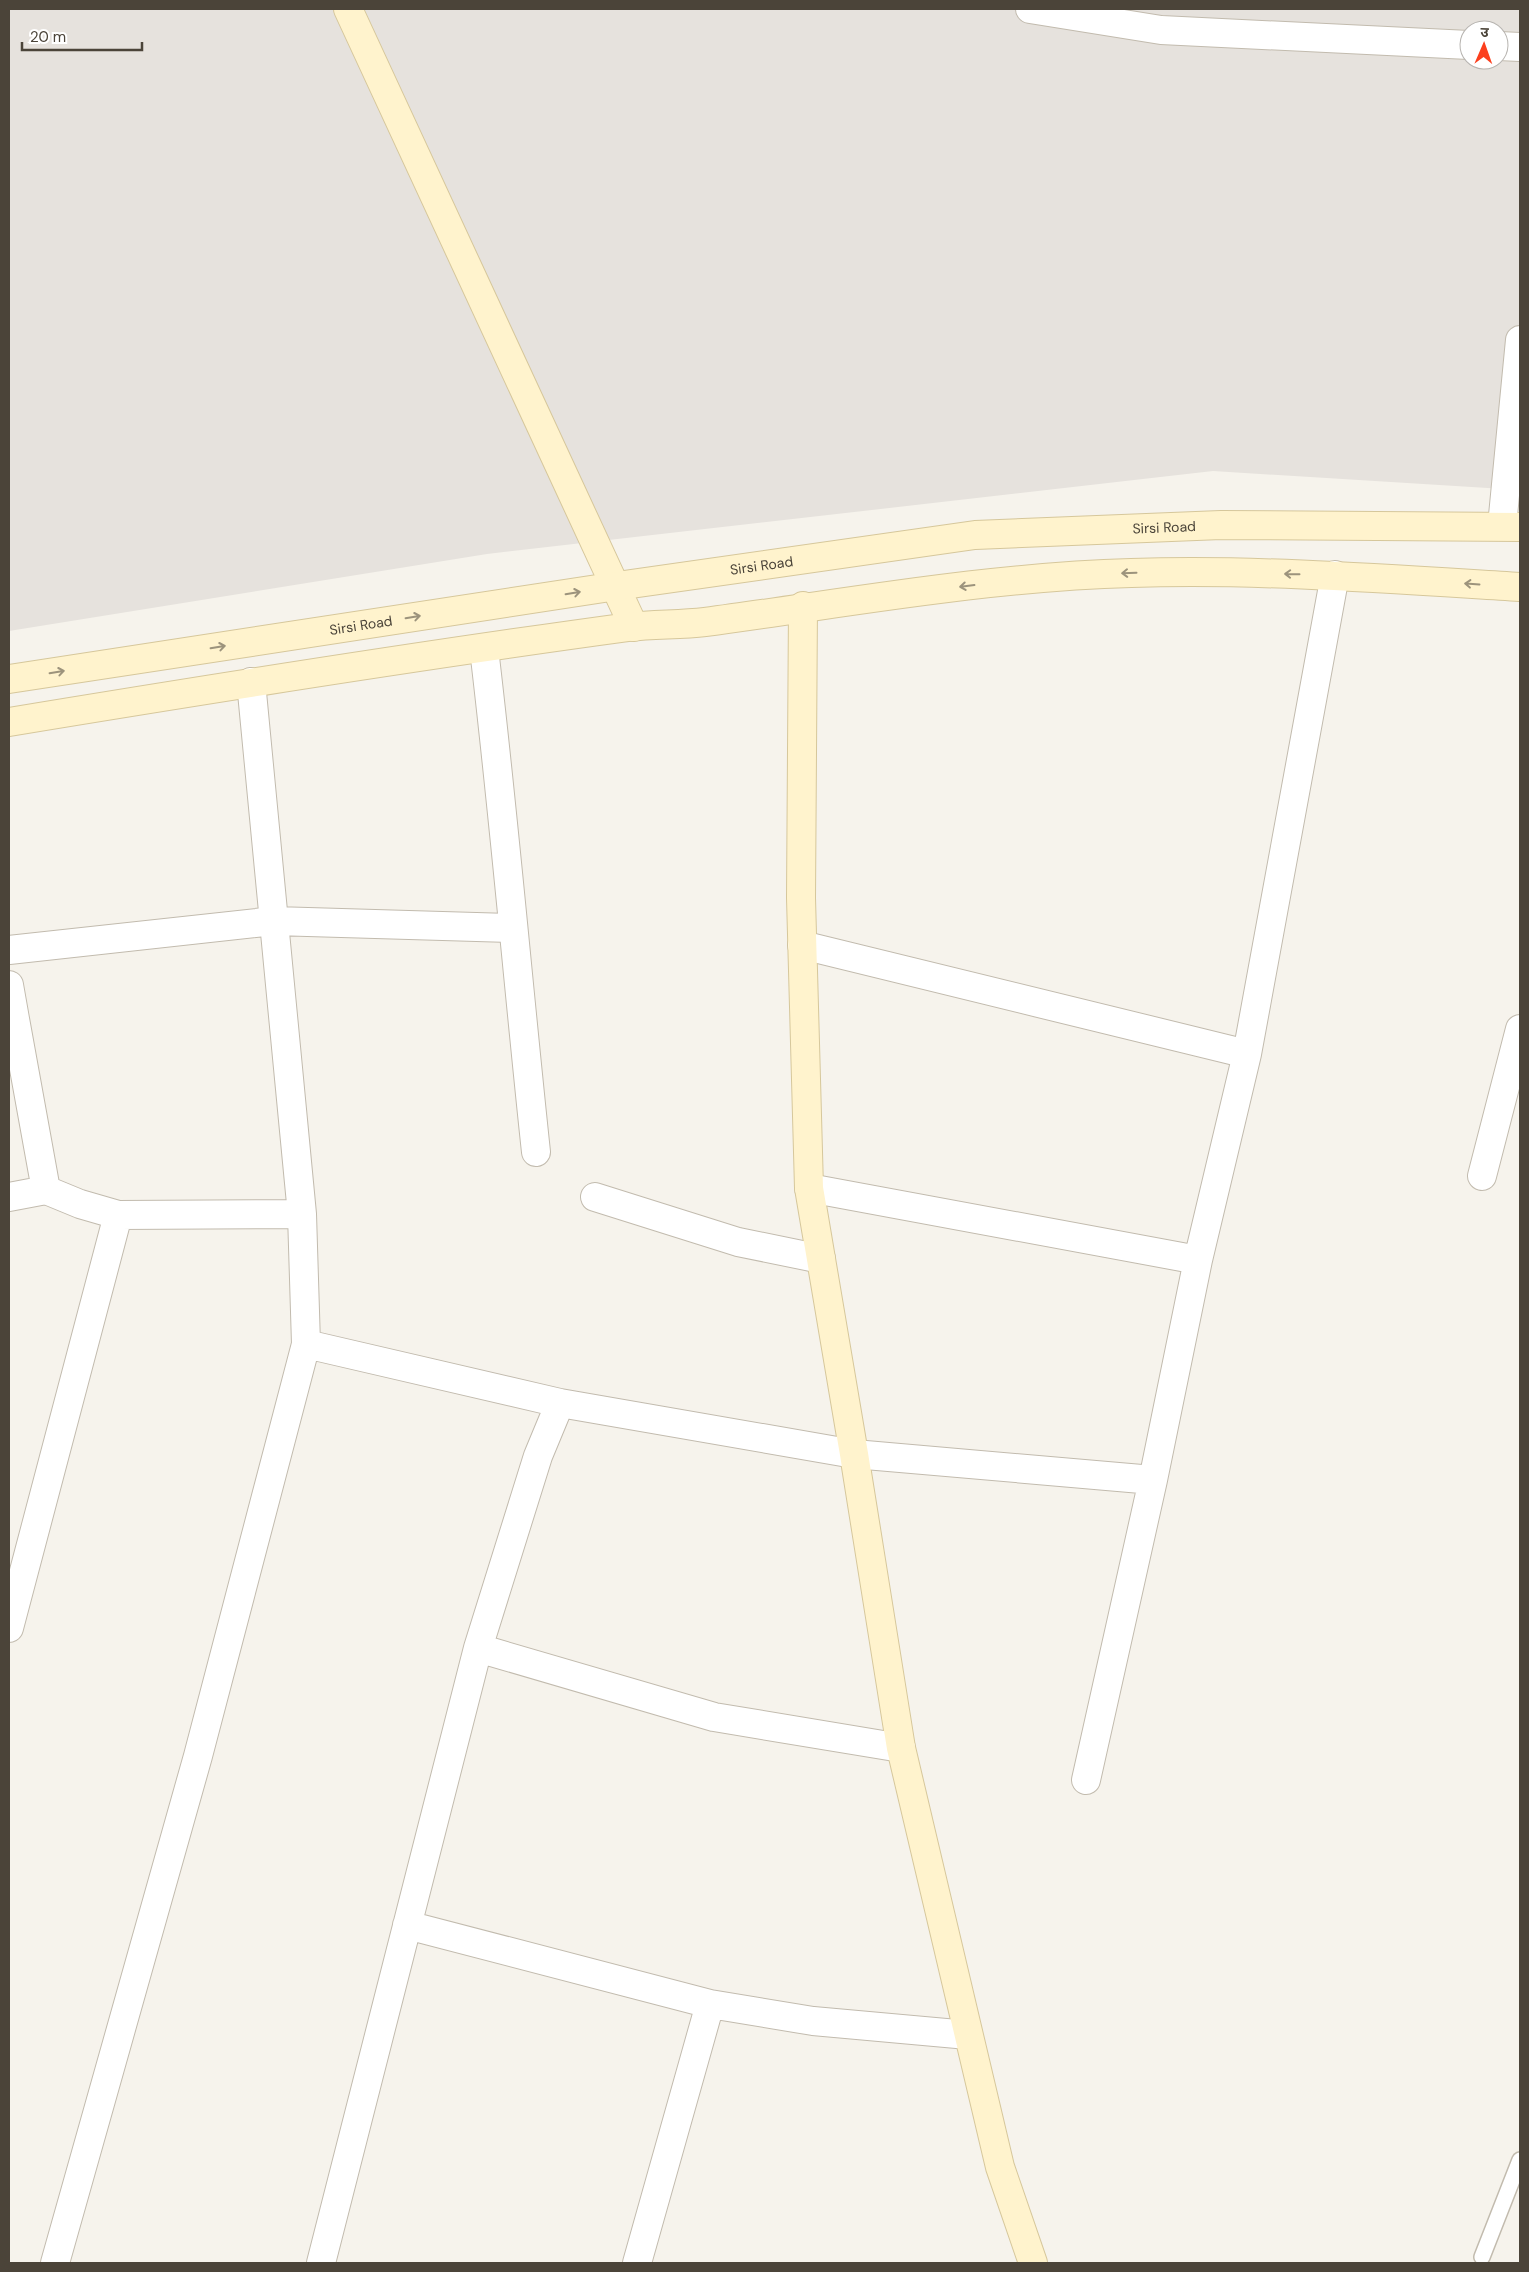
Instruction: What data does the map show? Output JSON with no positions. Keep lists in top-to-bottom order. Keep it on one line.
{"streets":{"main road":["Sirsi Road"]},"scale_bar":"20 m","north":"top"}
